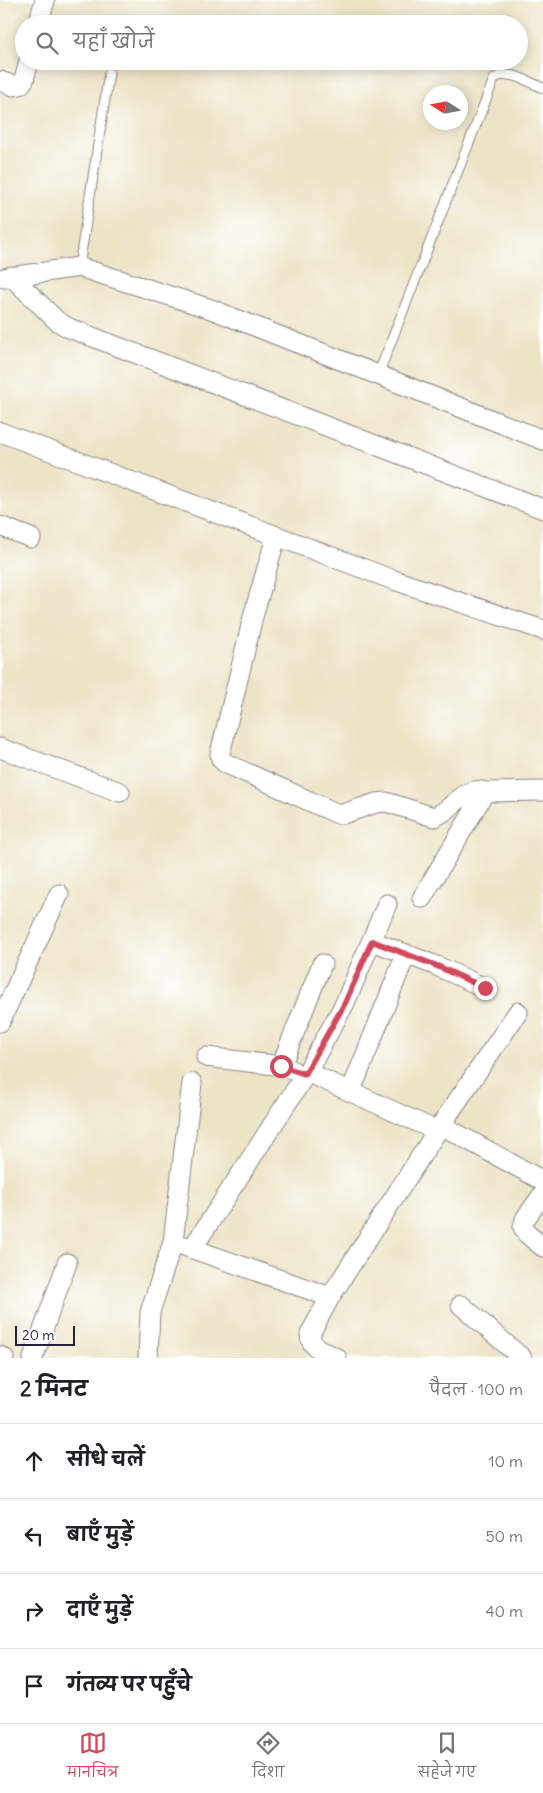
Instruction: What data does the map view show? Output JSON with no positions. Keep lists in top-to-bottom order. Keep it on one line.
{"scale_bar":"20 m","north":"left","page":{"search":"यहाँ खोजें","scale":"20 m","heading":["2 मिनट","पैदल · 100 m"],"list":[["सीधे चलें","10 m"],["बाएँ मुड़ें","50 m"],["दाएँ मुड़ें","40 m"],"गंतव्य पर पहुँचे"],"nav":["मानचित्र","दिशा","सहेजे गए"]}}
